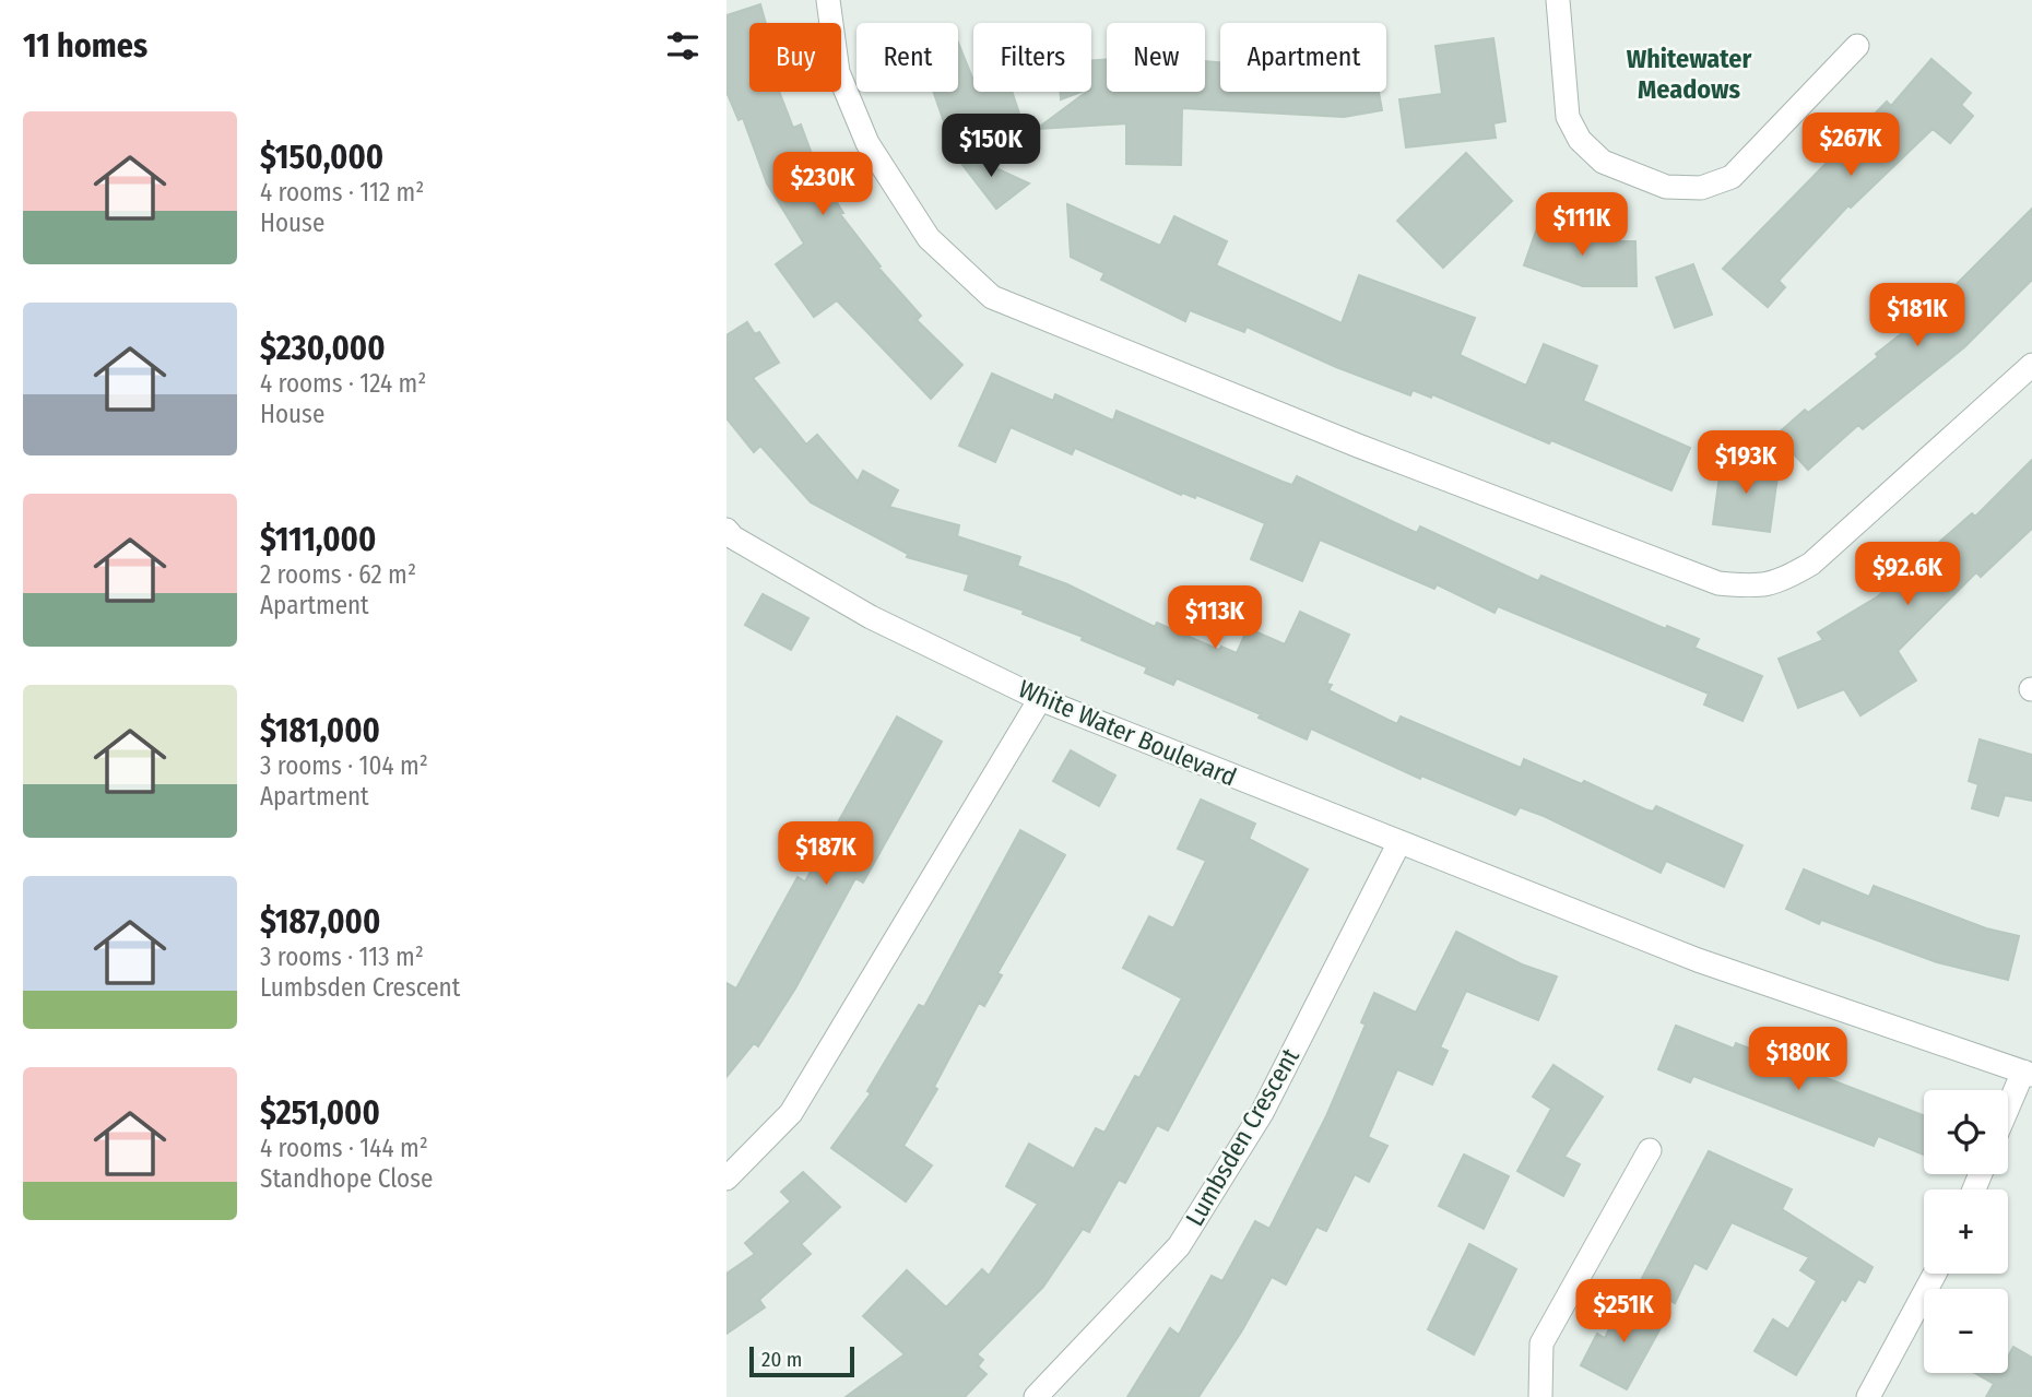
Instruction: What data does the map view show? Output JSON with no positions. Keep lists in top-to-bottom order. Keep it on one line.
{"streets":{"street":["White Water Boulevard","Lumbsden Crescent"]},"crossings":[["White Water Boulevard","Lumbsden Crescent"]],"districts":["Whitewater Meadows"],"scale_bar":"20 m","page":{"heading":"11 homes","chip":["Buy","Rent","Filters","New","Apartment"],"list":[{"name":"$150,000","note":"4 rooms · 112 m² · House"},{"name":"$230,000","note":"4 rooms · 124 m² · House"},{"name":"$111,000","note":"2 rooms · 62 m² · Apartment"},{"name":"$181,000","note":"3 rooms · 104 m² · Apartment"},{"name":"$187,000","note":"3 rooms · 113 m² · Lumbsden Crescent"},{"name":"$251,000","note":"4 rooms · 144 m² · Standhope Close"}],"price":["$267K","$150K","$230K","$111K","$181K","$193K","$92.6K","$113K","$187K","$180K","$251K"],"map_buttons":["+","−"],"scale":"20 m"}}
